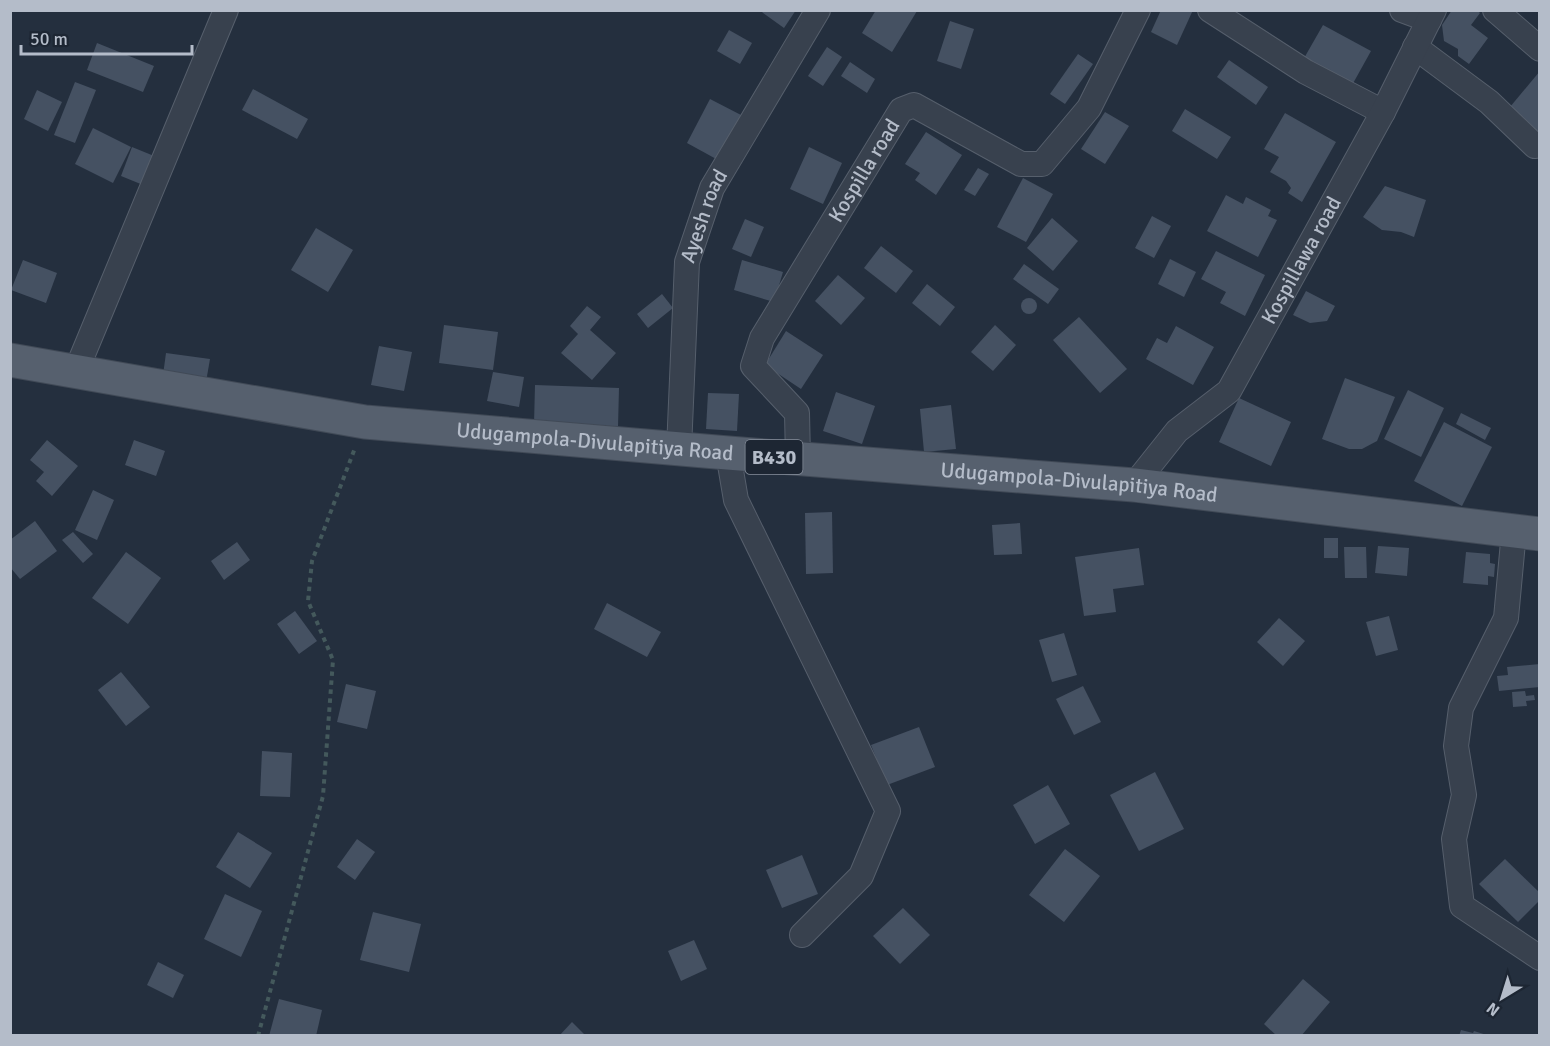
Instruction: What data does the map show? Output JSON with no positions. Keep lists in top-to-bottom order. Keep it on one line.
{"streets":{"main road":["Udugampola-Divulapitiya Road","B430"],"street":["Kospilla road","Ayesh road","Kospillawa road"]},"crossings":[["Kospilla road","Udugampola-Divulapitiya Road"],["Ayesh road","Udugampola-Divulapitiya Road"],["Kospillawa road","Udugampola-Divulapitiya Road"]],"scale_bar":"50 m","north":"bottom left"}
